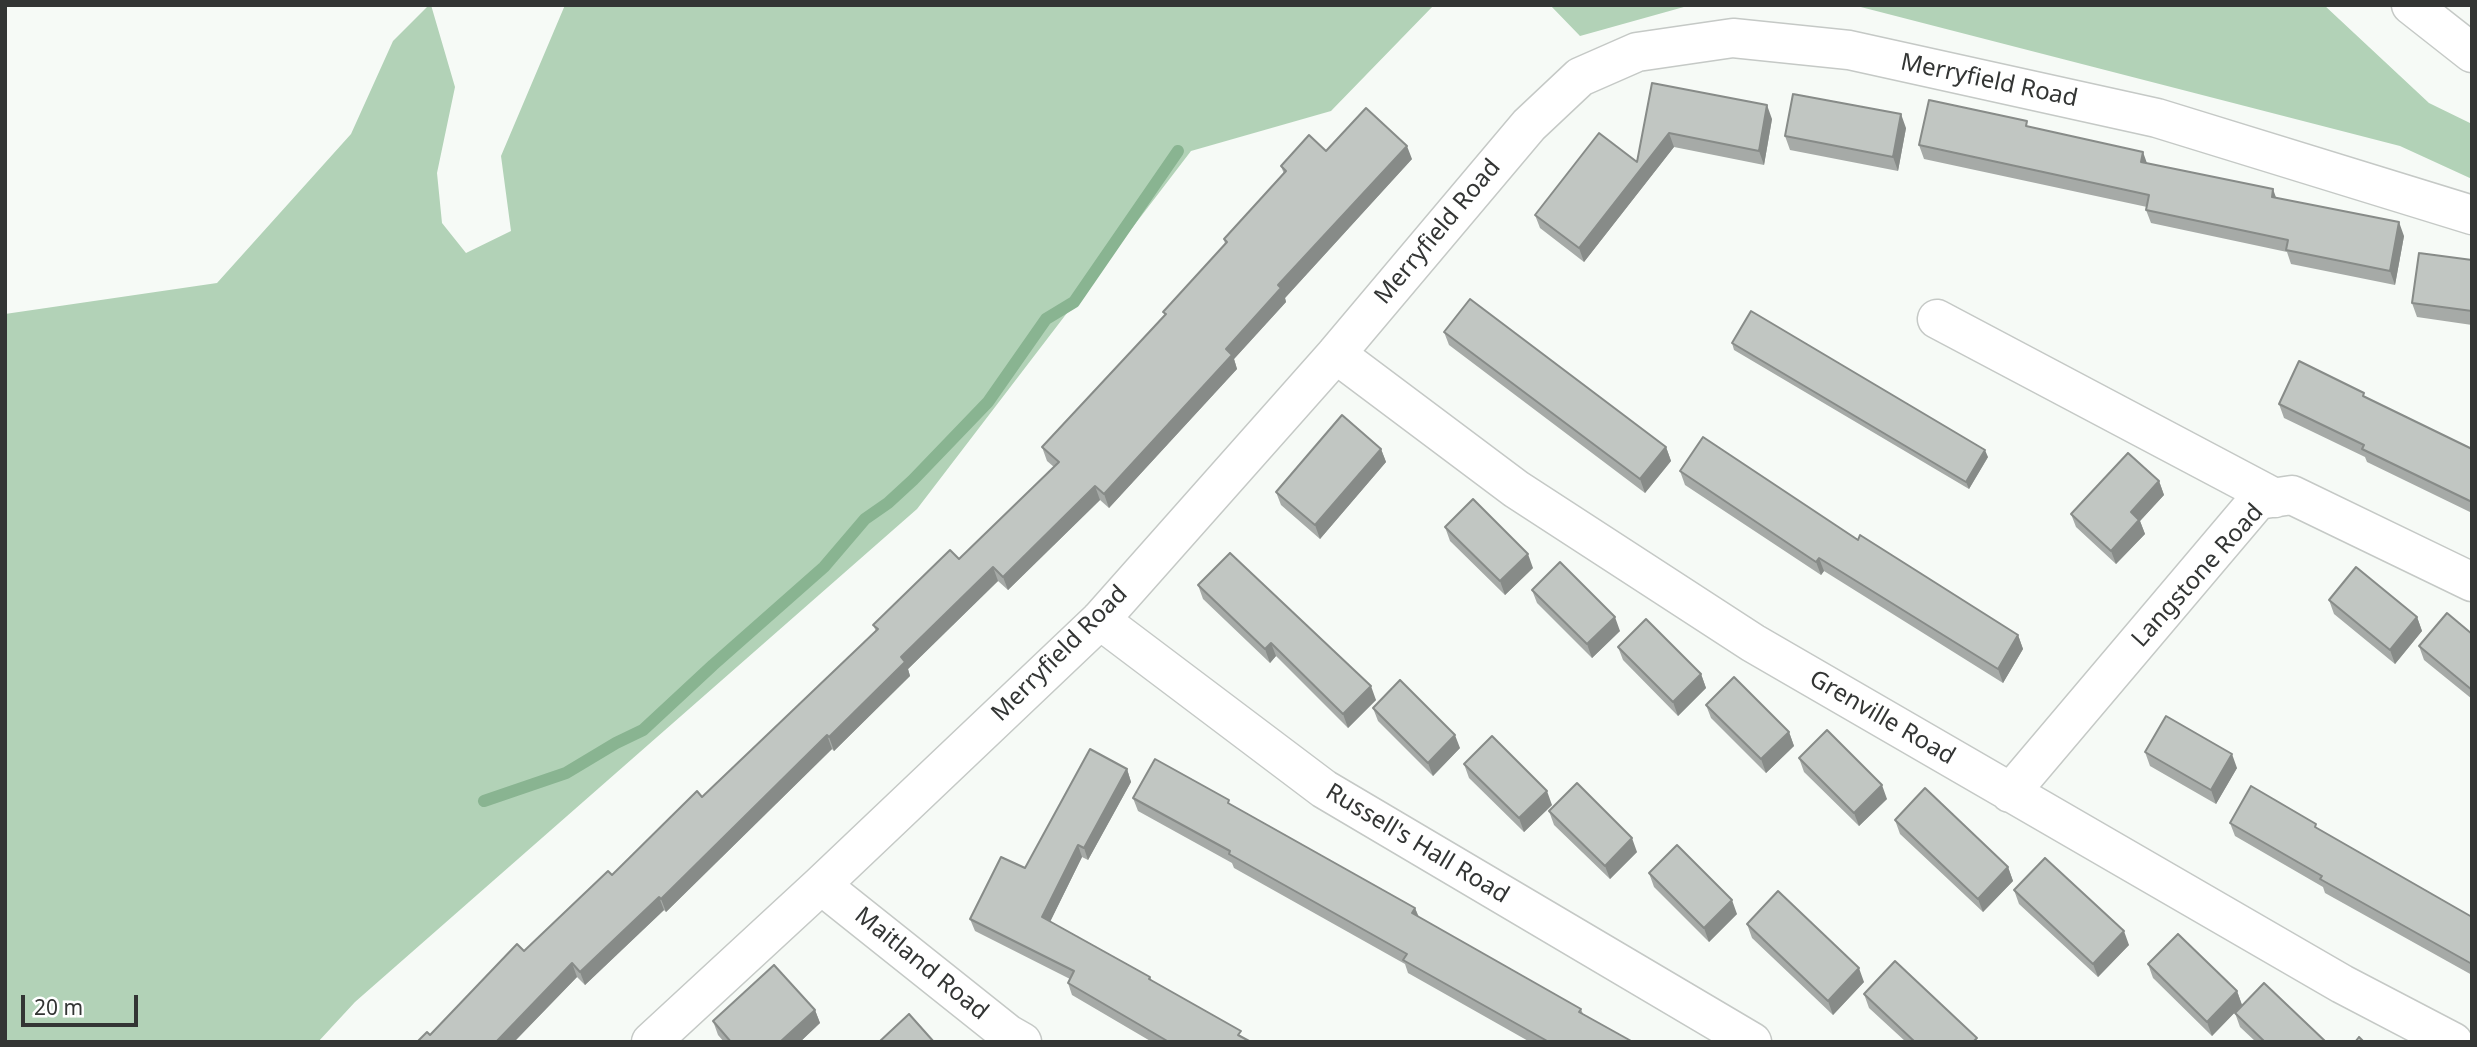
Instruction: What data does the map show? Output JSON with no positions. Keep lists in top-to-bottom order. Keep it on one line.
{"streets":{"street":["Merryfield Road","Langstone Road","Grenville Road","Russell's Hall Road","Maitland Road"]},"crossings":[["Merryfield Road","Grenville Road"],["Merryfield Road","Russell's Hall Road"],["Merryfield Road","Maitland Road"],["Langstone Road","Grenville Road"]],"scale_bar":"20 m"}
